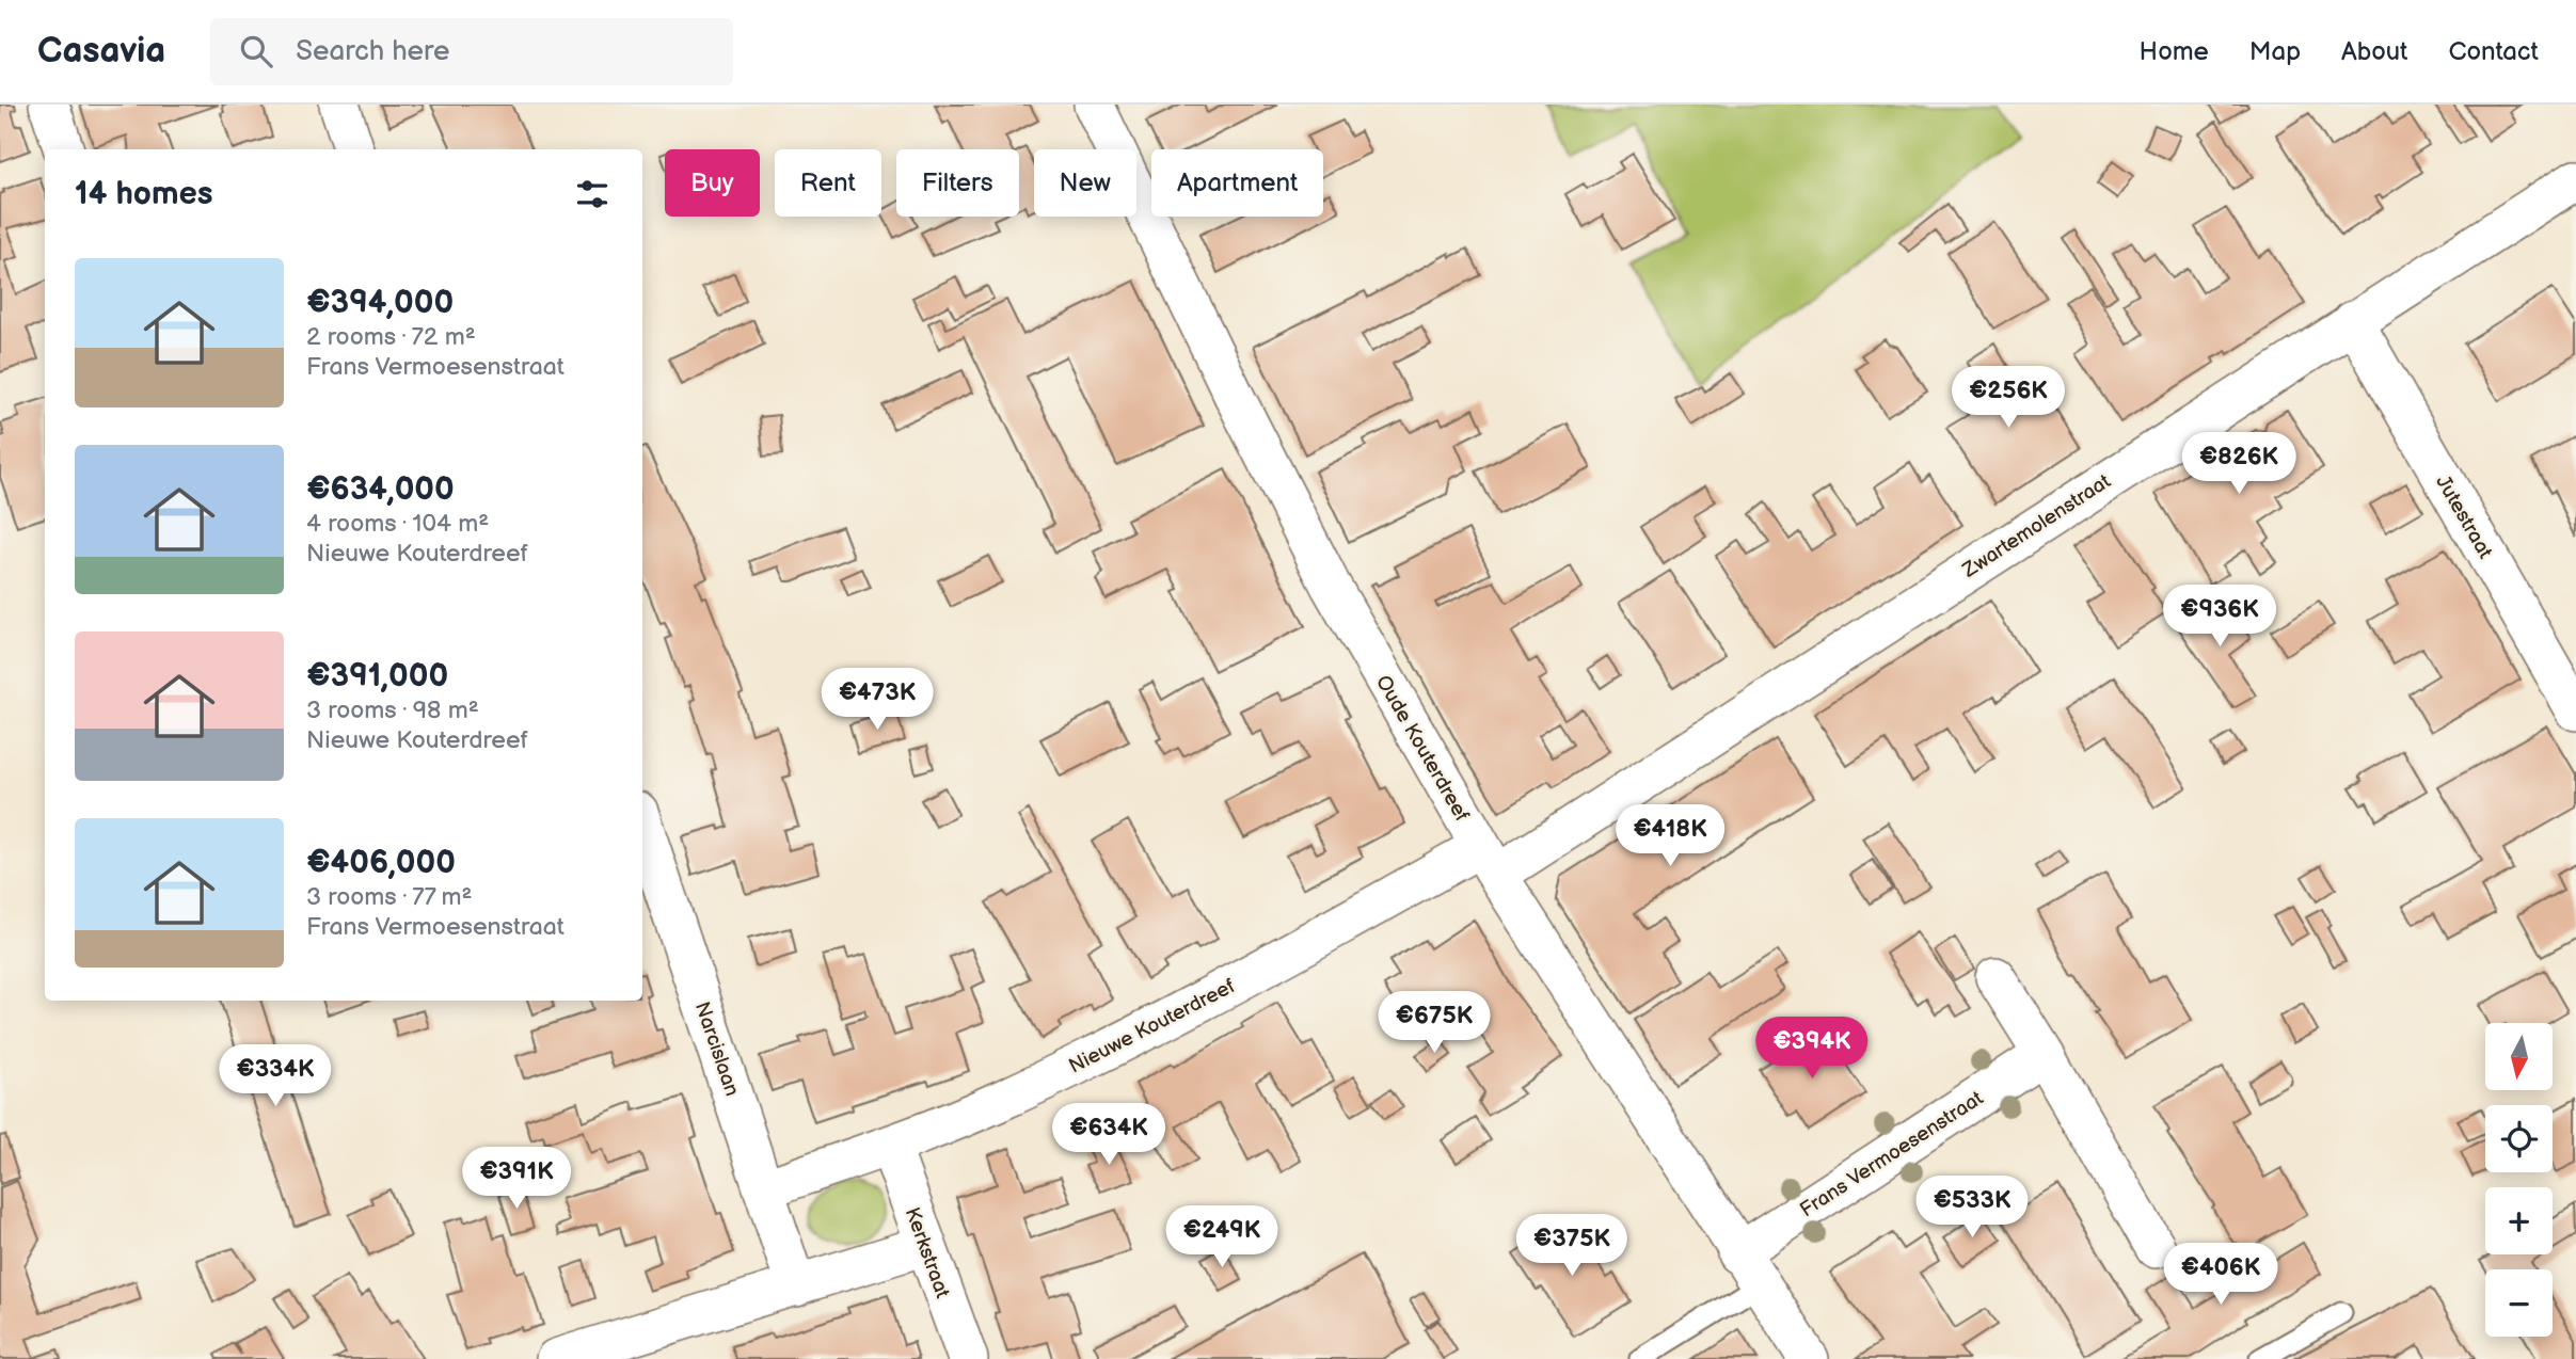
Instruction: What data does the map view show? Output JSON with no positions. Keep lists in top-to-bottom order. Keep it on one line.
{"streets":{"street":["Jutestraat","Zwartemolenstraat","Oude Kouterdreef","Nieuwe Kouterdreef","Narcislaan","Frans Vermoesenstraat","Kerkstraat"]},"crossings":[["Jutestraat","Zwartemolenstraat"],["Zwartemolenstraat","Oude Kouterdreef"],["Zwartemolenstraat","Nieuwe Kouterdreef"],["Oude Kouterdreef","Nieuwe Kouterdreef"],["Oude Kouterdreef","Frans Vermoesenstraat"],["Nieuwe Kouterdreef","Narcislaan"],["Nieuwe Kouterdreef","Kerkstraat"]],"north":"bottom","page":{"header":"Casavia","search":"Search here","nav":["Home","Map","About","Contact"],"chip":["Buy","Rent","Filters","New","Apartment"],"heading":"14 homes","list":[{"name":"€394,000","note":"2 rooms · 72 m² · Frans Vermoesenstraat"},{"name":"€634,000","note":"4 rooms · 104 m² · Nieuwe Kouterdreef"},{"name":"€391,000","note":"3 rooms · 98 m² · Nieuwe Kouterdreef"},{"name":"€406,000","note":"3 rooms · 77 m² · Frans Vermoesenstraat"}],"price":["€256K","€826K","€936K","€473K","€418K","€675K","€394K","€334K","€634K","€391K","€533K","€249K","€375K","€406K"],"map_buttons":["+","−"]}}
